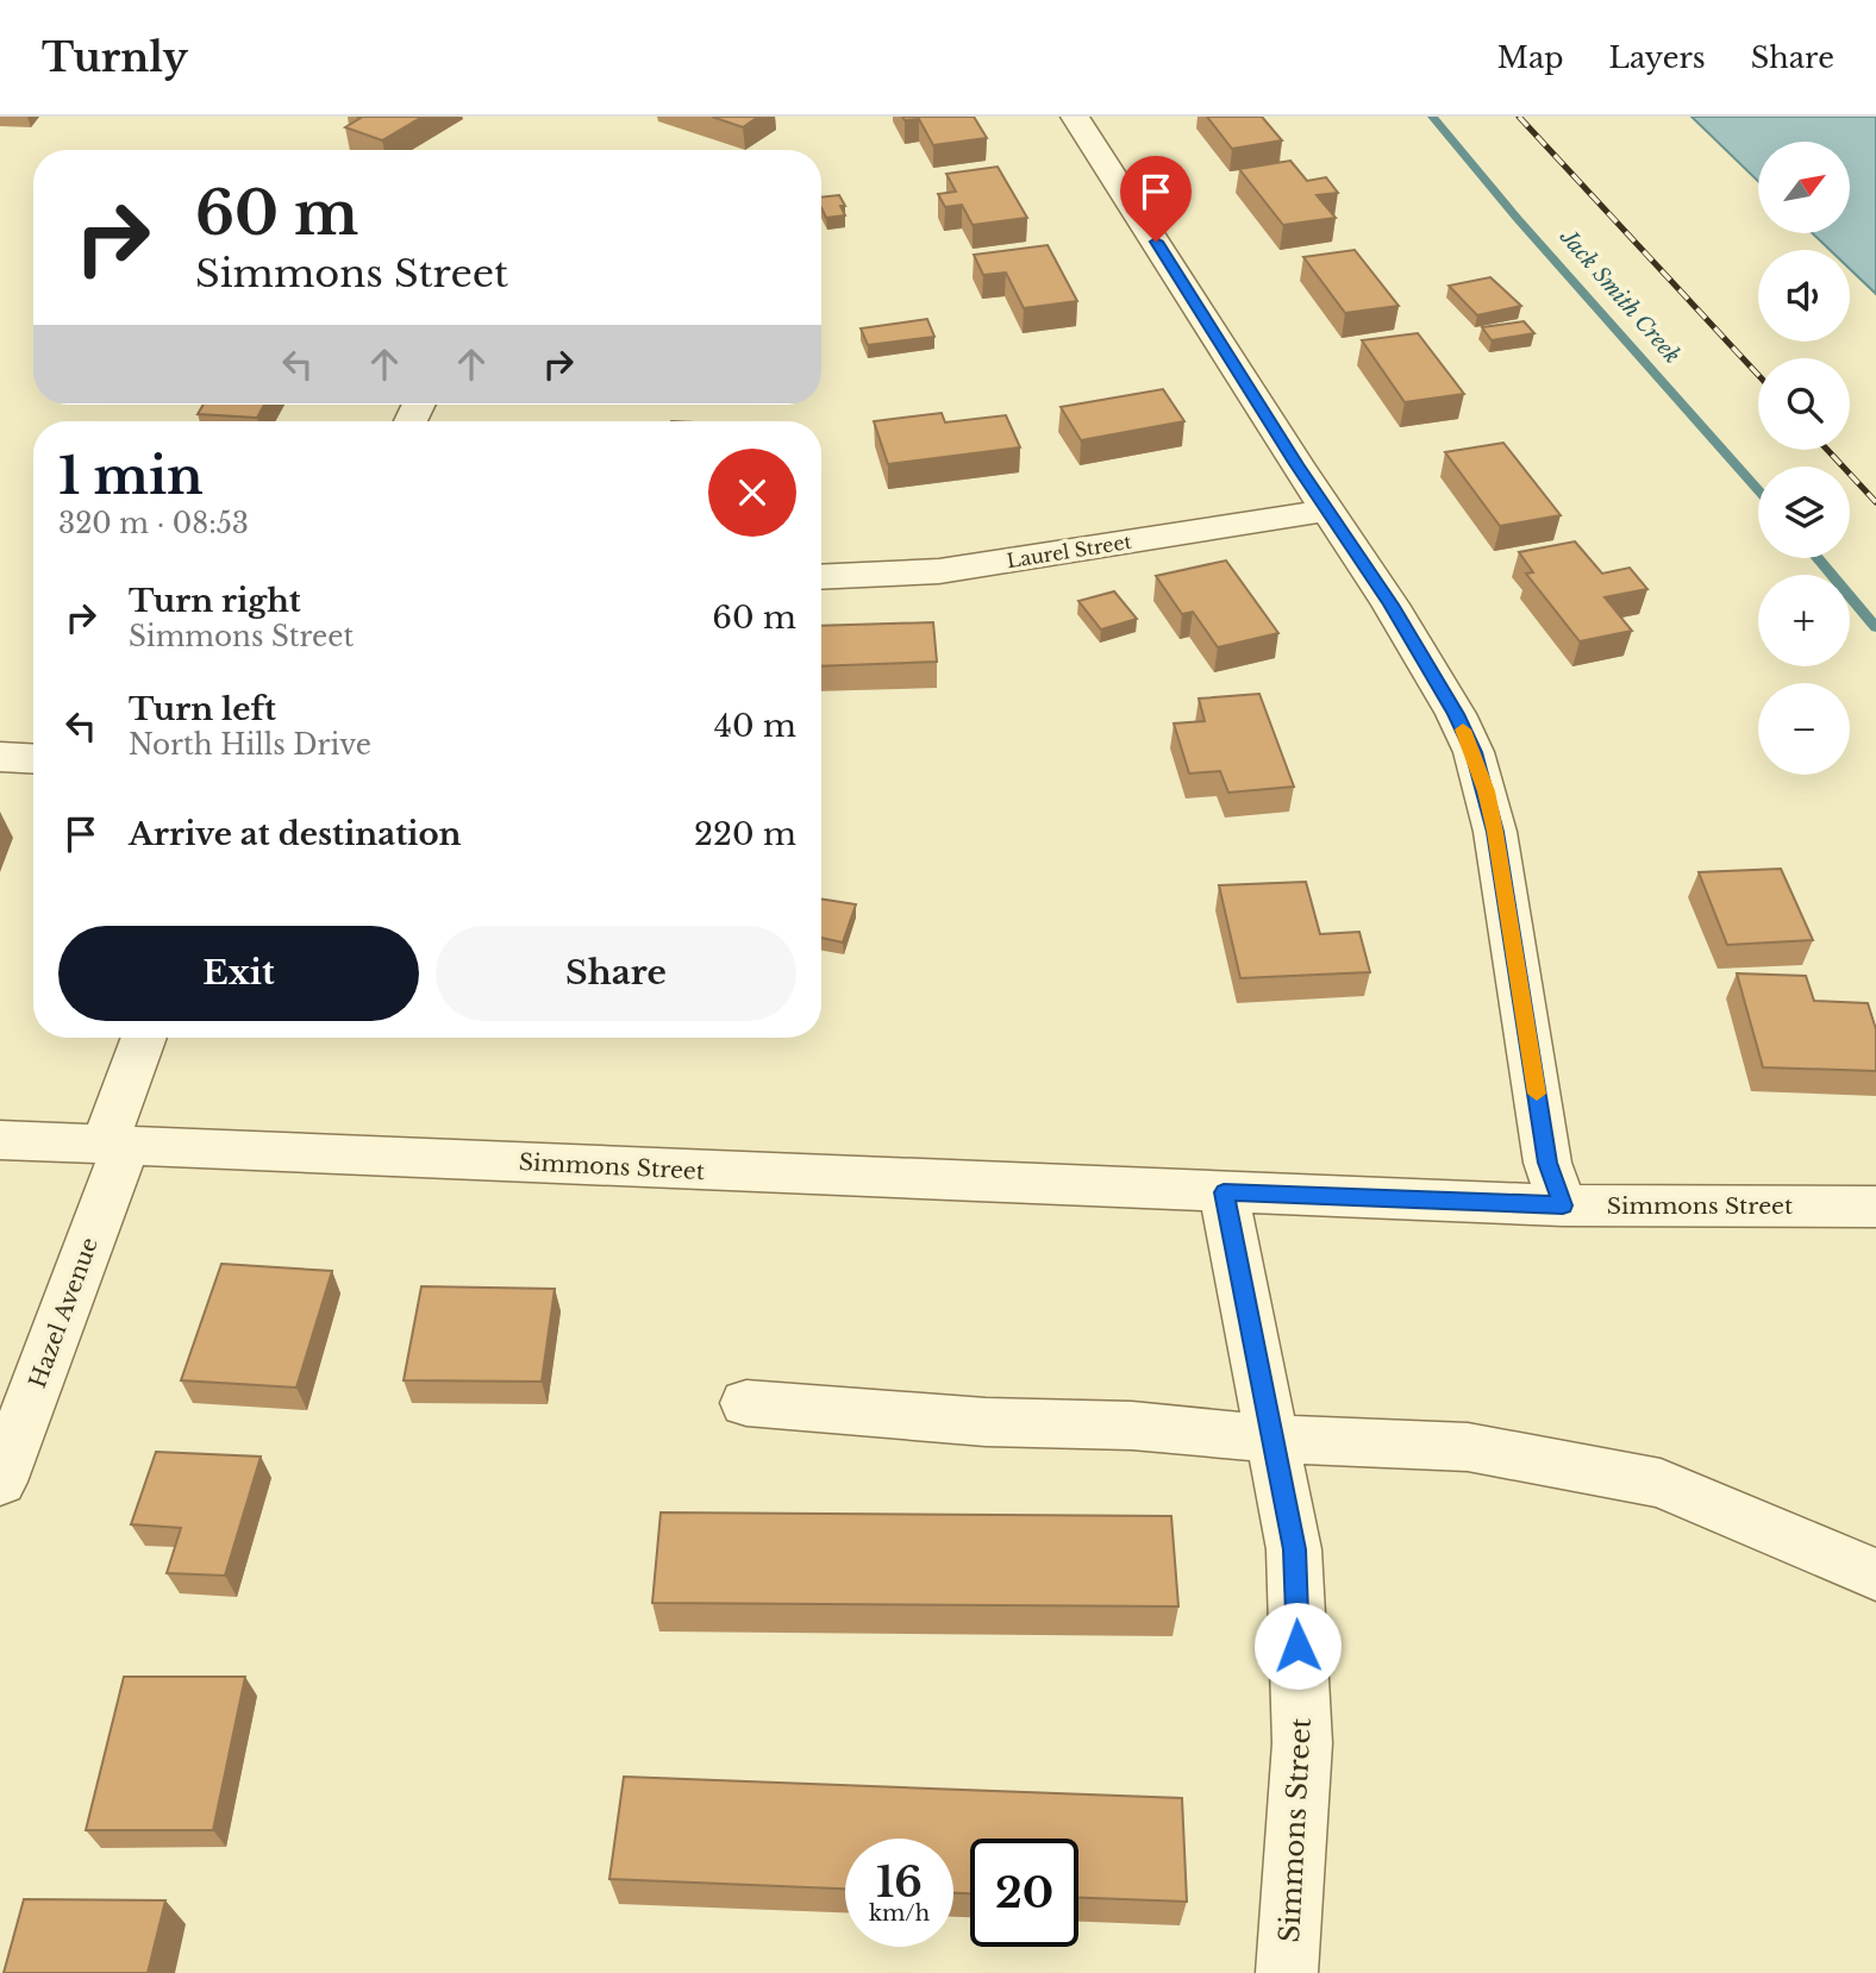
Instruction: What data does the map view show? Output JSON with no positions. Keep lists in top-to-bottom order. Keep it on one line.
{"streets":{"street":["Laurel Street","Simmons Street","Hazel Avenue"]},"crossings":[["Simmons Street","Hazel Avenue"]],"water":["Jack Smith Creek"],"north":"top right","page":{"header":"Turnly","nav":["Map","Layers","Share"],"map_buttons":["+","−"],"turn":["60 m","Simmons Street"],"heading":["1 min","320 m · 08:53"],"list":[{"name":"Turn right","note":"Simmons Street","value":"60 m"},{"name":"Turn left","note":"North Hills Drive","value":"40 m"},{"name":"Arrive at destination","value":"220 m"}],"buttons":["Exit","Share"],"speed":"16 km/h","limit":"20"}}
